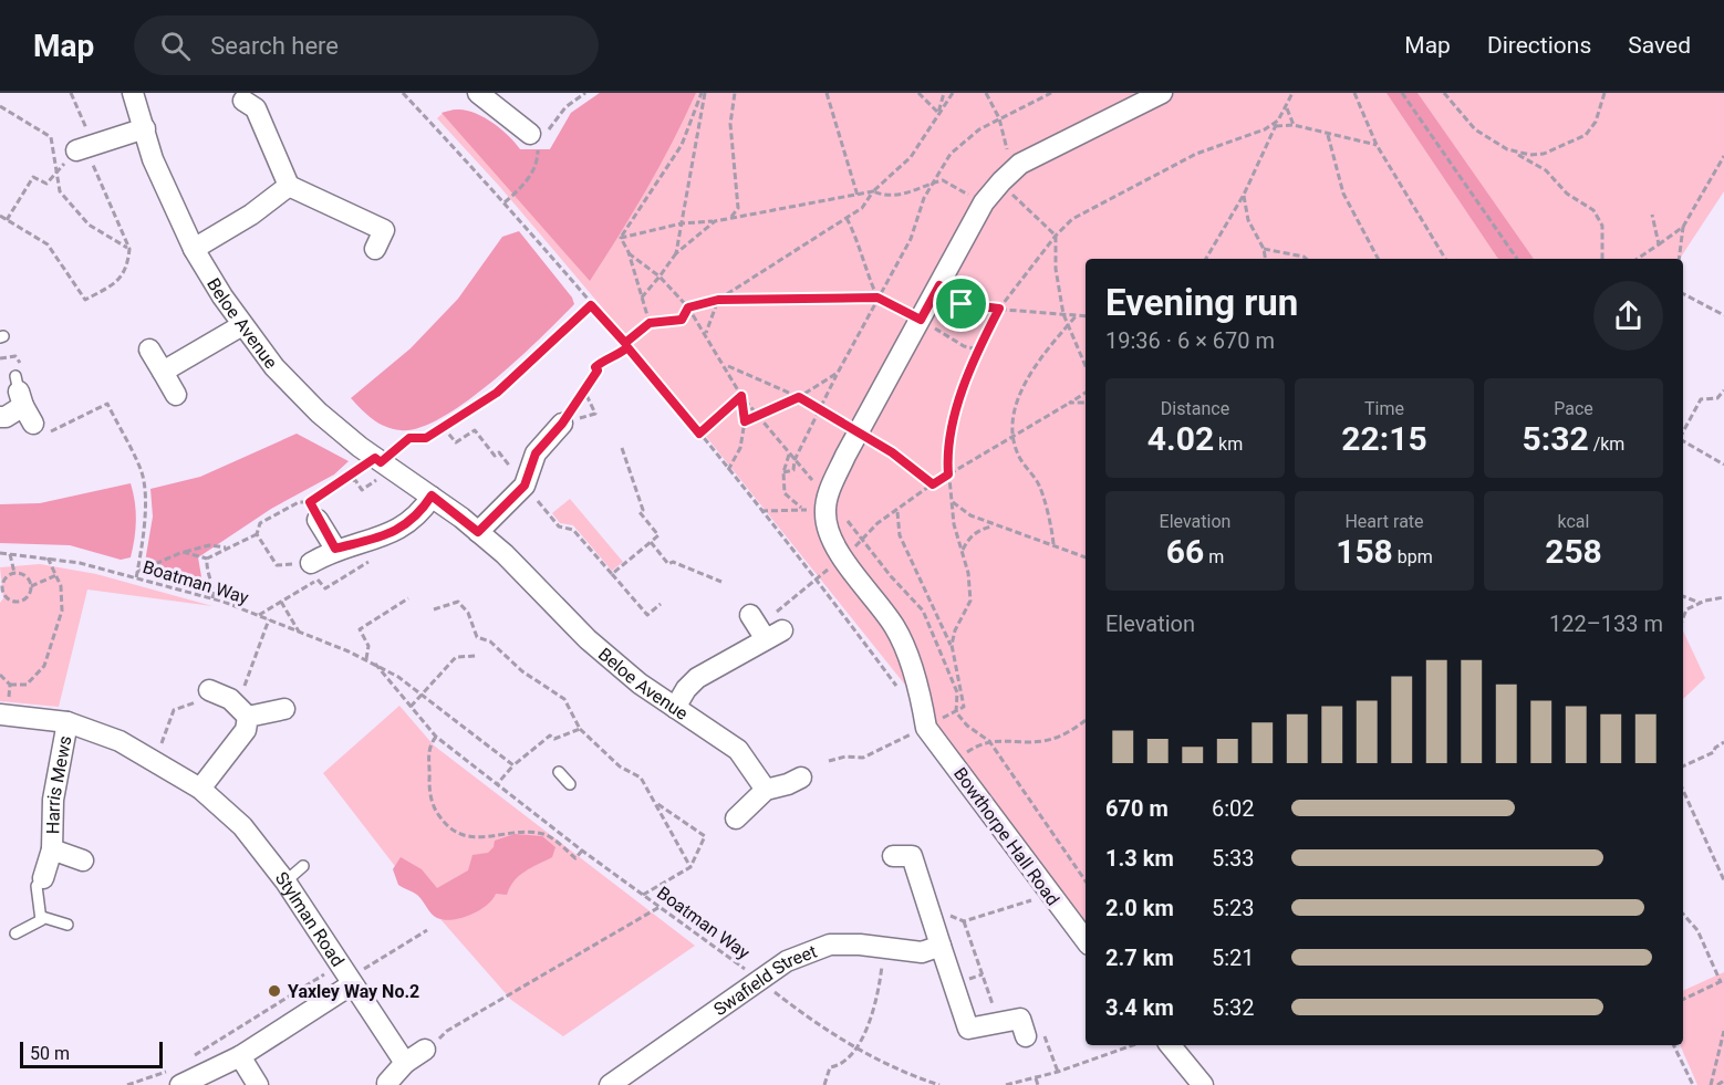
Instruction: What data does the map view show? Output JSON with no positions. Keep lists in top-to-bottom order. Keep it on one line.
{"streets":{"street":["Beloe Avenue","Harris Mews","Bowthorpe Hall Road","Stylman Road","Swafield Street"],"path":["Boatman Way"]},"crossings":[["Boatman Way","Swafield Street"],["Harris Mews","Stylman Road"]],"places":["Yaxley Way No.2"],"scale_bar":"50 m","page":{"header":"Map","search":"Search here","nav":["Map","Directions","Saved"],"heading":["Evening run","19:36 · 6 × 670 m"],"stats":[["Distance","4.02 km"],["Time","22:15"],["Pace","5:32 /km"],["Elevation","66 m"],["Heart rate","158 bpm"],["kcal","258"]],"chart":["Elevation","122–133 m"],"list":[{"name":"670 m","note":"6:02"},{"name":"1.3 km","note":"5:33"},{"name":"2.0 km","note":"5:23"},{"name":"2.7 km","note":"5:21"},{"name":"3.4 km","note":"5:32"}],"scale":"50 m"}}
